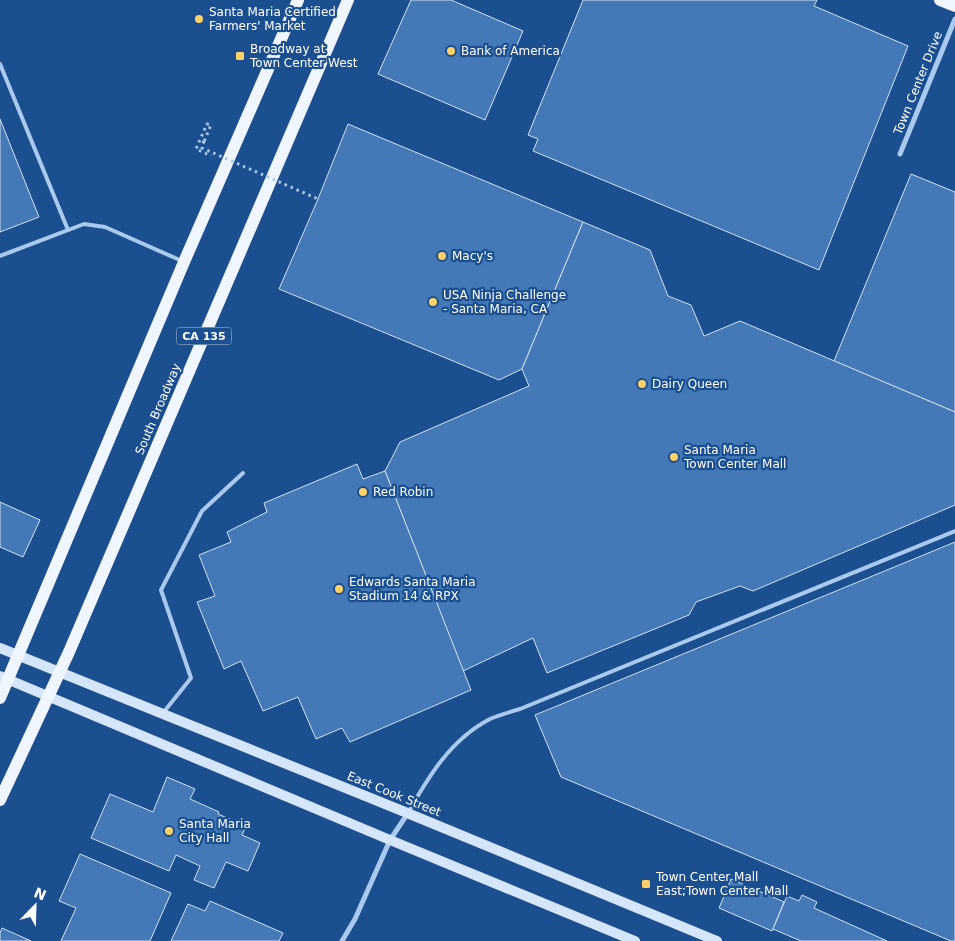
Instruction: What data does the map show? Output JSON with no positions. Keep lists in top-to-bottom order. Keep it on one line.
{"streets":{"main road":["CA 135","South Broadway"],"street":["Town Center Drive","East Cook Street"]},"crossings":[["CA 135","East Cook Street"],["South Broadway","East Cook Street"]],"places":{"other":["Santa Maria Certified Farmers' Market","Bank of America","Macy's","USA Ninja Challenge - Santa Maria, CA","Dairy Queen","Santa Maria Town Center Mall","Red Robin","Edwards Santa Maria Stadium 14 & RPX","Santa Maria City Hall"],"transit":["Broadway at Town Center West","Town Center Mall East;Town Center Mall"]},"north":"top right"}
